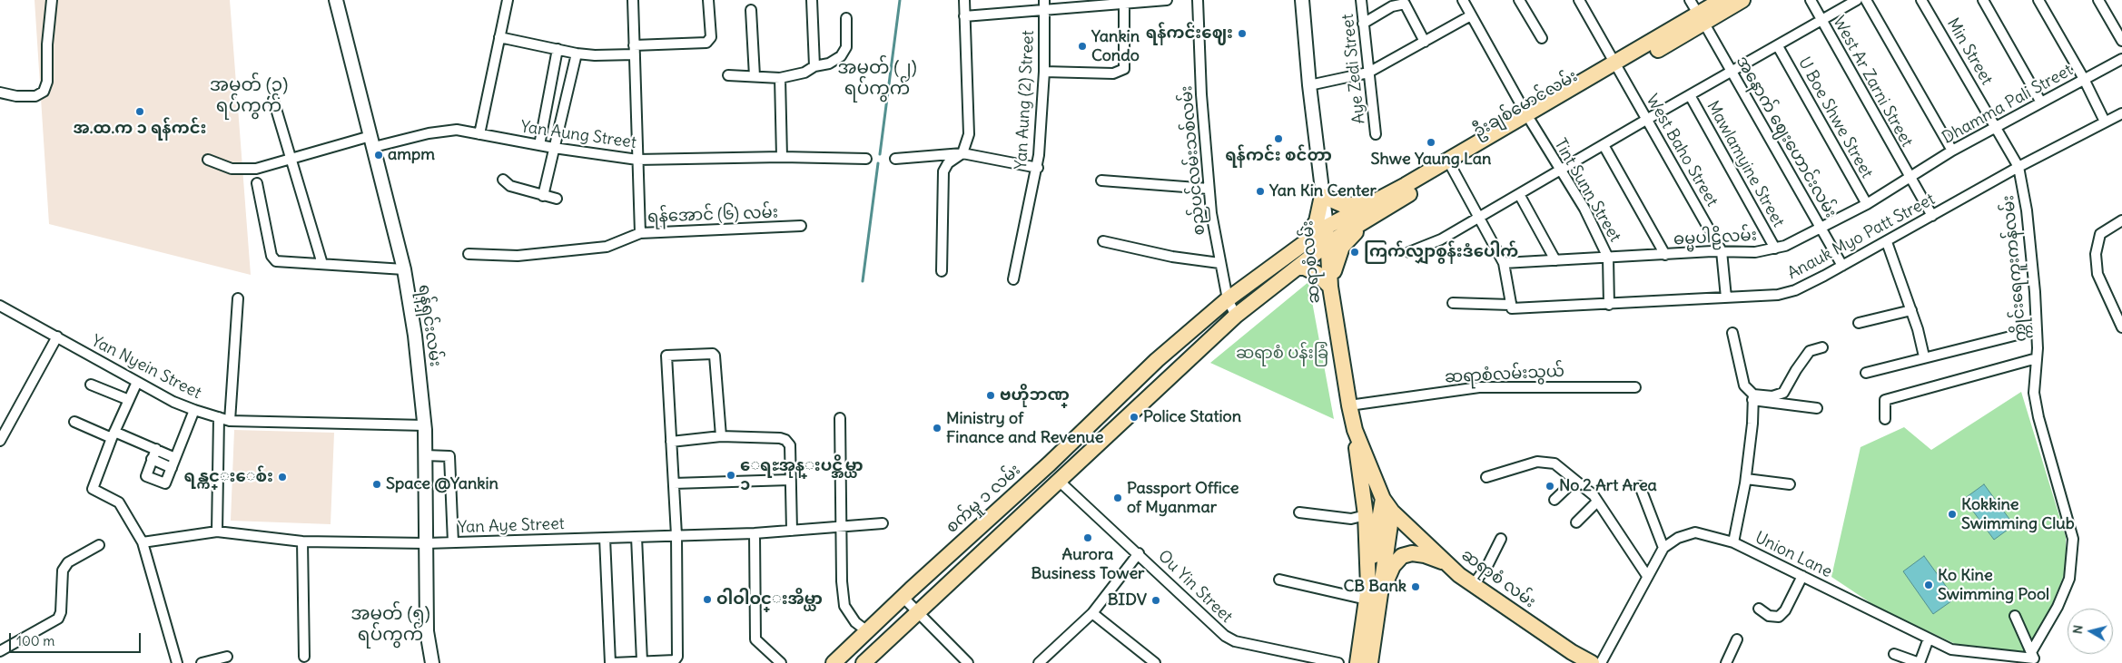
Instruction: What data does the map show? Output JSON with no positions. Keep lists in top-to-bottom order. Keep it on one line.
{"streets":{"main road":["ဦးချစ်မောင်လမ်း","ဆရာစံလမ်း","ရန်ရှင်းလမ်း","စက်မှု ၁ လမ်း","ဆရာစံ လမ်း"],"street":["Min Street","Aye Zedi Street","West Ar Zarni Street","Yan Aung (2) Street","Dhamma Pali Street","U Boe Shwe Street","Yan Aung Street","အနောက် ဈေးဟောင်းလမ်း","West Baho Street","စည်ပင်လမ်းသစ်လမ်း","Mawlamyine Street","Tint Sunn Street","ရန်အောင် (၆) လမ်း","Anauk Myo Patt Street","ဓမ္မပါဠိလမ်း","က္ကိုင်းရေကူးကန်လမ်း","Yan Nyein Street","ဆရာစံလမ်းသွယ်","Yan Aye Street","Union Lane","Ou Yin Street"]},"crossings":[["Min Street","Dhamma Pali Street"],["Min Street","Anauk Myo Patt Street"],["Min Street","က္ကိုင်းရေကူးကန်လမ်း"],["West Ar Zarni Street","Dhamma Pali Street"],["West Ar Zarni Street","Anauk Myo Patt Street"],["West Ar Zarni Street","ဓမ္မပါဠိလမ်း"],["ဦးချစ်မောင်လမ်း","အနောက် ဈေးဟောင်းလမ်း"],["ဦးချစ်မောင်လမ်း","West Baho Street"],["ဦးချစ်မောင်လမ်း","Tint Sunn Street"],["ဦးချစ်မောင်လမ်း","ဆရာစံလမ်း"],["Dhamma Pali Street","ဓမ္မပါဠိလမ်း"],["U Boe Shwe Street","ဓမ္မပါဠိလမ်း"],["Yan Aung Street","ရန်အောင် (၆) လမ်း"],["Yan Aung Street","ရန်ရှင်းလမ်း"],["အနောက် ဈေးဟောင်းလမ်း","Anauk Myo Patt Street"],["အနောက် ဈေးဟောင်းလမ်း","ဓမ္မပါဠိလမ်း"],["West Baho Street","Anauk Myo Patt Street"],["West Baho Street","ဓမ္မပါဠိလမ်း"],["စည်ပင်လမ်းသစ်လမ်း","စက်မှု ၁ လမ်း"],["Mawlamyine Street","ဓမ္မပါဠိလမ်း"],["Tint Sunn Street","Anauk Myo Patt Street"],["Tint Sunn Street","ဓမ္မပါဠိလမ်း"],["Anauk Myo Patt Street","က္ကိုင်းရေကူးကန်လမ်း"],["ဆရာစံလမ်း","ဆရာစံလမ်းသွယ်"],["ဆရာစံလမ်း","ဆရာစံ လမ်း"],["က္ကိုင်းရေကူးကန်လမ်း","Union Lane"],["ရန်ရှင်းလမ်း","Yan Nyein Street"],["ရန်ရှင်းလမ်း","Yan Aye Street"]],"districts":["အမှတ် (၂) ရပ်ကွက်","အမှတ် (၃) ရပ်ကွက်","အမှတ် (၅) ရပ်ကွက်"],"parks":["ဆရာစံ ပန်းခြံ"],"places":["ရန်ကင်းဈေး","Yankin Condo","အ.ထ.က ၁ ရန်ကင်း","ရန်ကင်း စင်တာ","Shwe Yaung Lan","ampm","Yan Kin Center","ကြက်လျှာစွန်းဒံပေါက်","ဗဟိုဘဏ္","Police Station","Ministry of Finance and Revenue","ေရႊအုန္းပင္အိမ္ယာ ၁","ရန္ကင္းေစ်း","Space @Yankin","No.2 Art Area","Passport Office of Myanmar","Kokkine Swimming Club","Aurora Business Tower","Ko Kine Swimming Pool","CB Bank","ဝါဝါဝင္းအိမ္ယာ","BIDV"],"scale_bar":"100 m","north":"left"}
